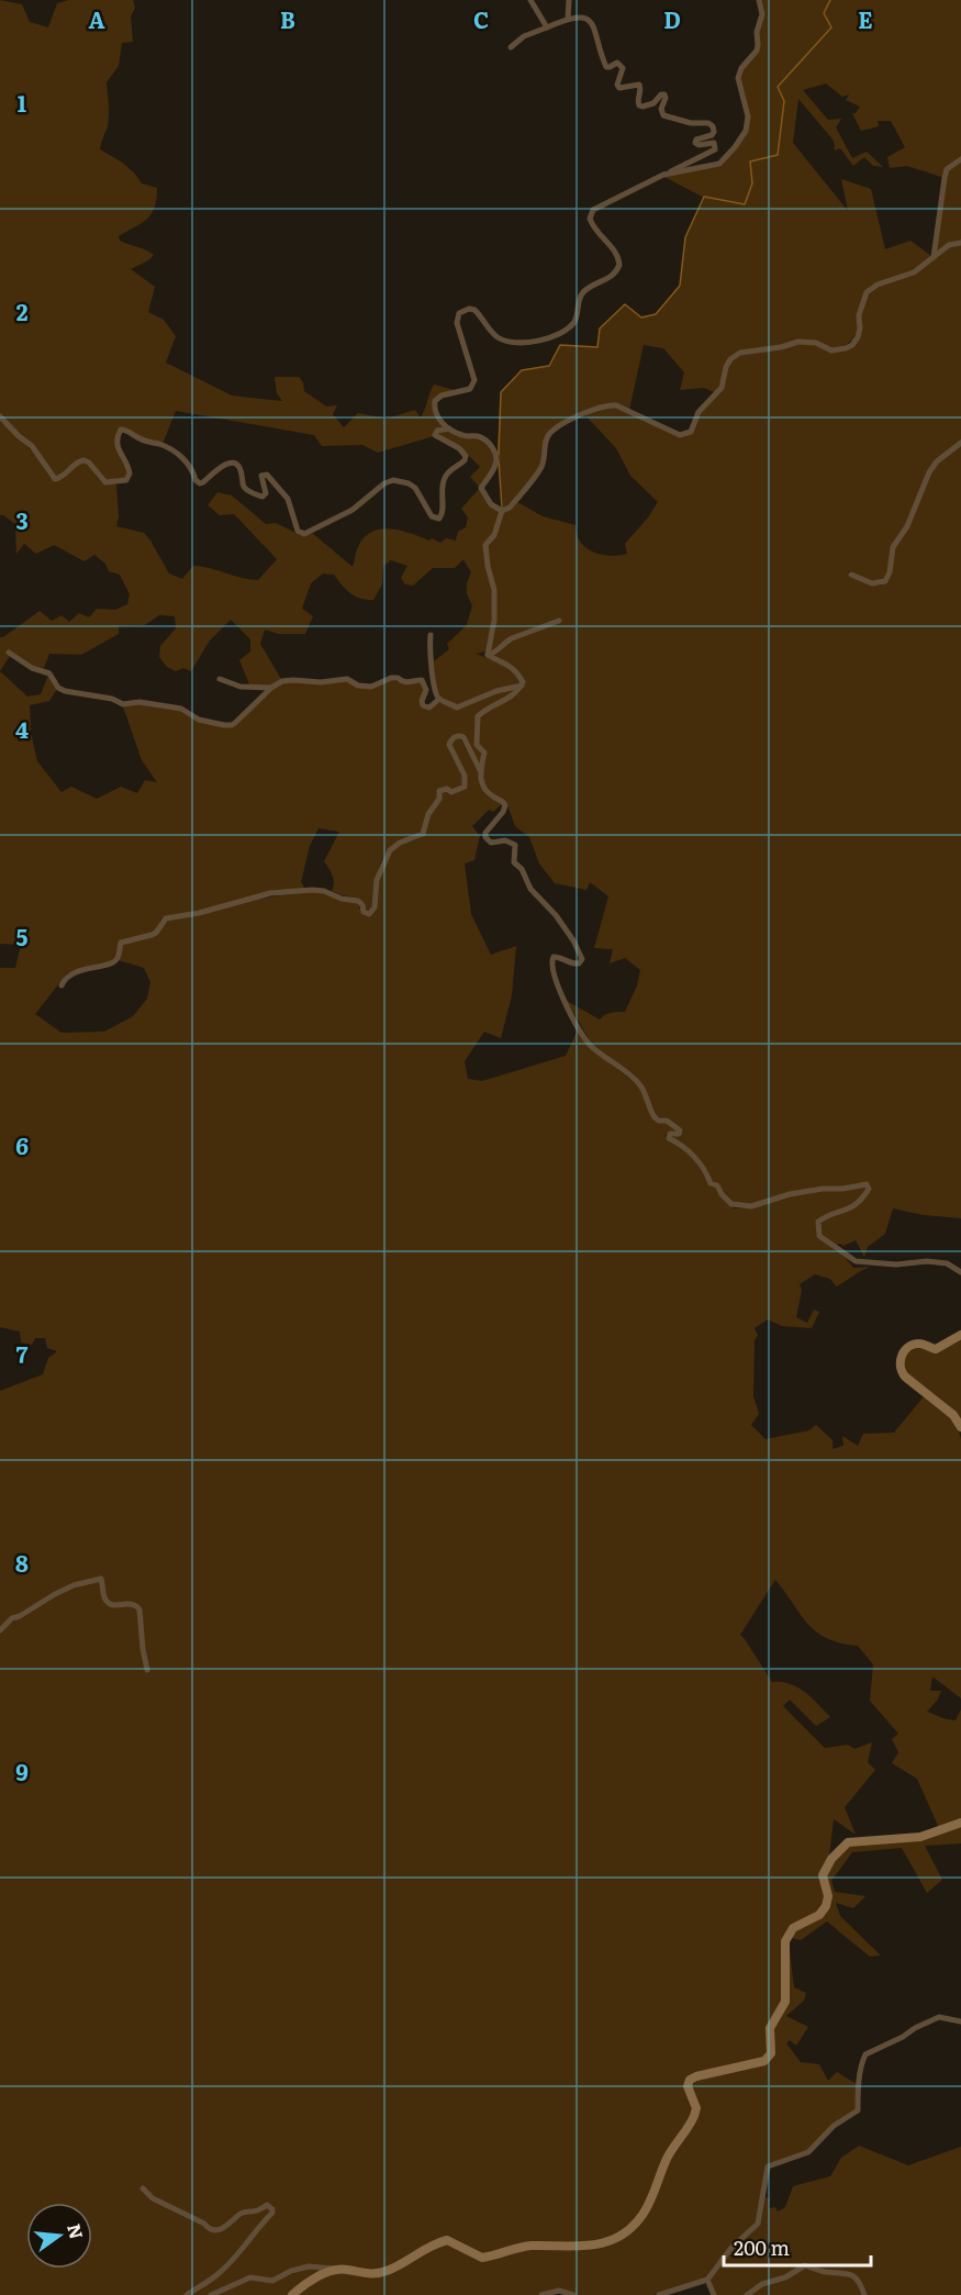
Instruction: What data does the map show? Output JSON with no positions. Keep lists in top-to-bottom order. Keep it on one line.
{"scale_bar":"200 m","north":"right","grid":{"columns":["A","B","C","D","E"],"rows":["1","2","3","4","5","6","7","8","9"]}}
